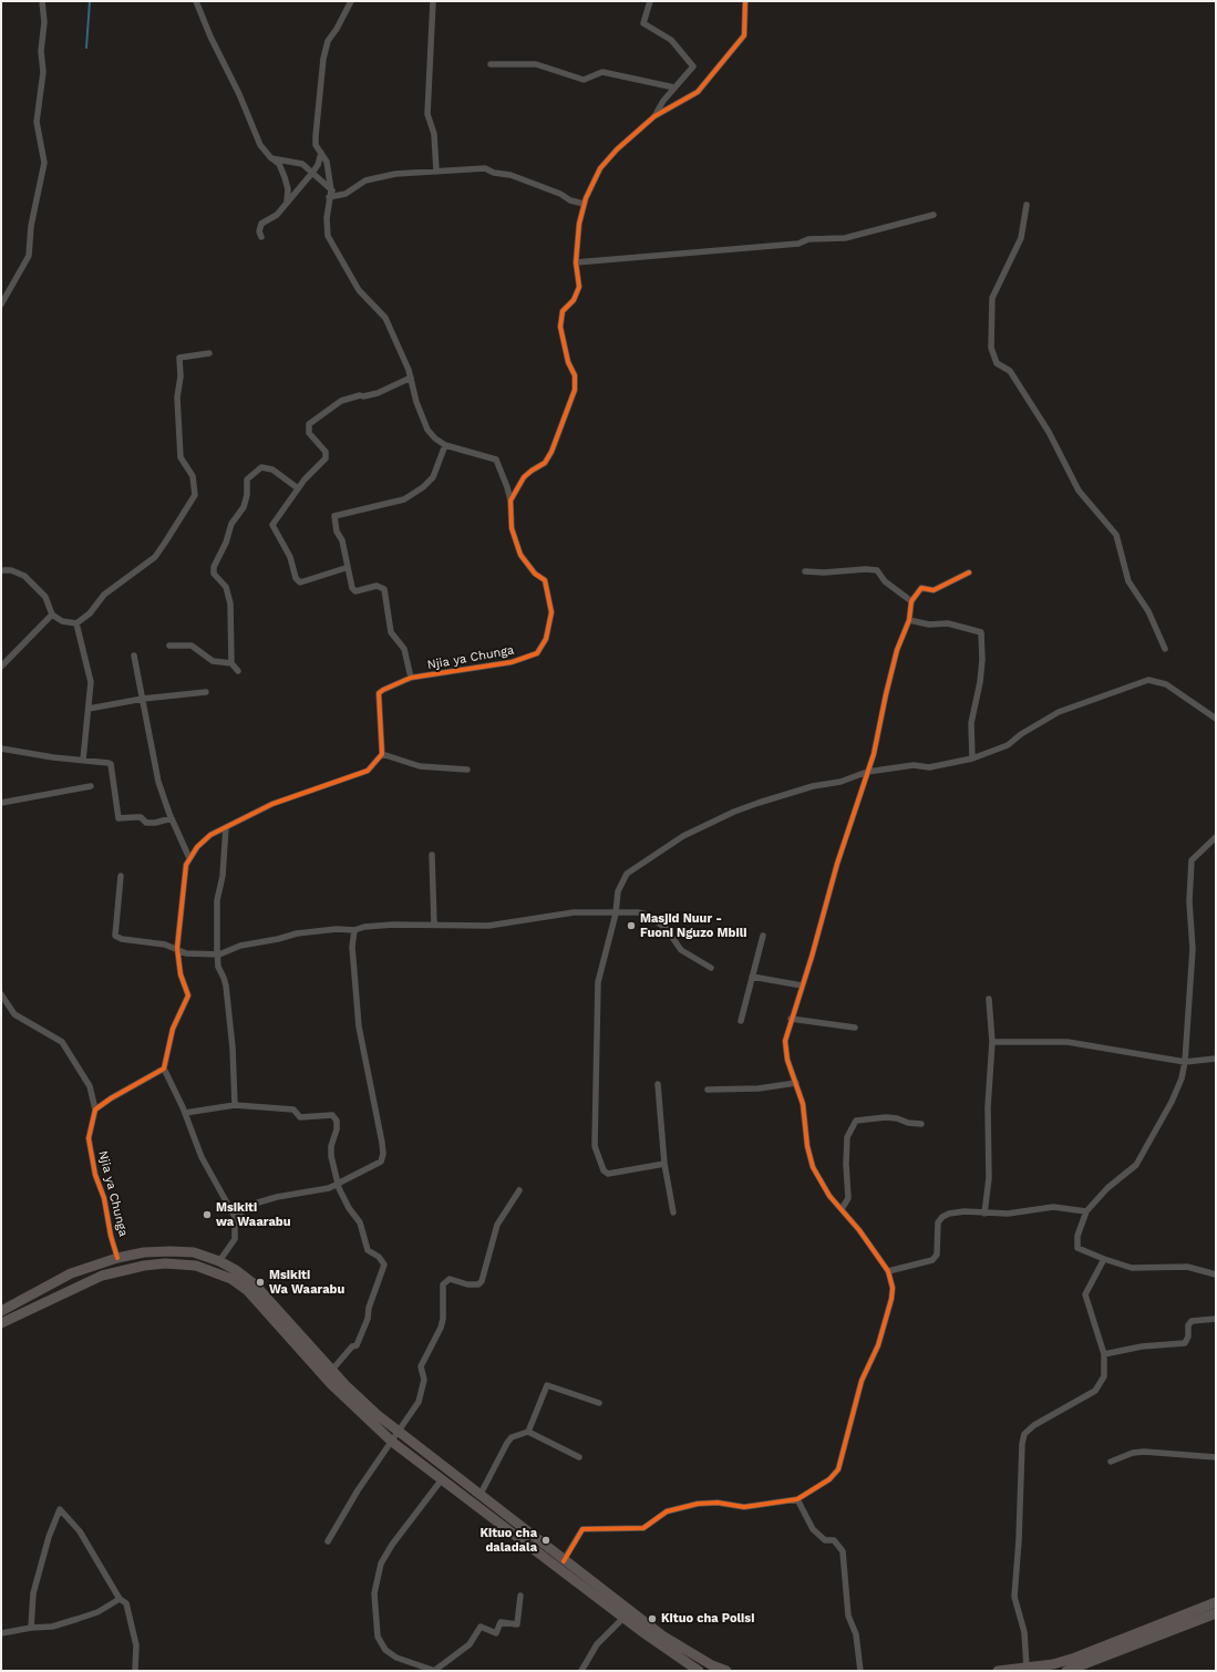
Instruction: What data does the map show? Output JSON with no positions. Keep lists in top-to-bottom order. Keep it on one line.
{"streets":{"street":["Njia ya Chunga"]},"places":["Masjid Nuur - Fuoni Nguzo Mbili","Msikiti wa Waarabu","Msikiti Wa Waarabu","Kituo cha daladala","Kituo cha Polisi"]}
